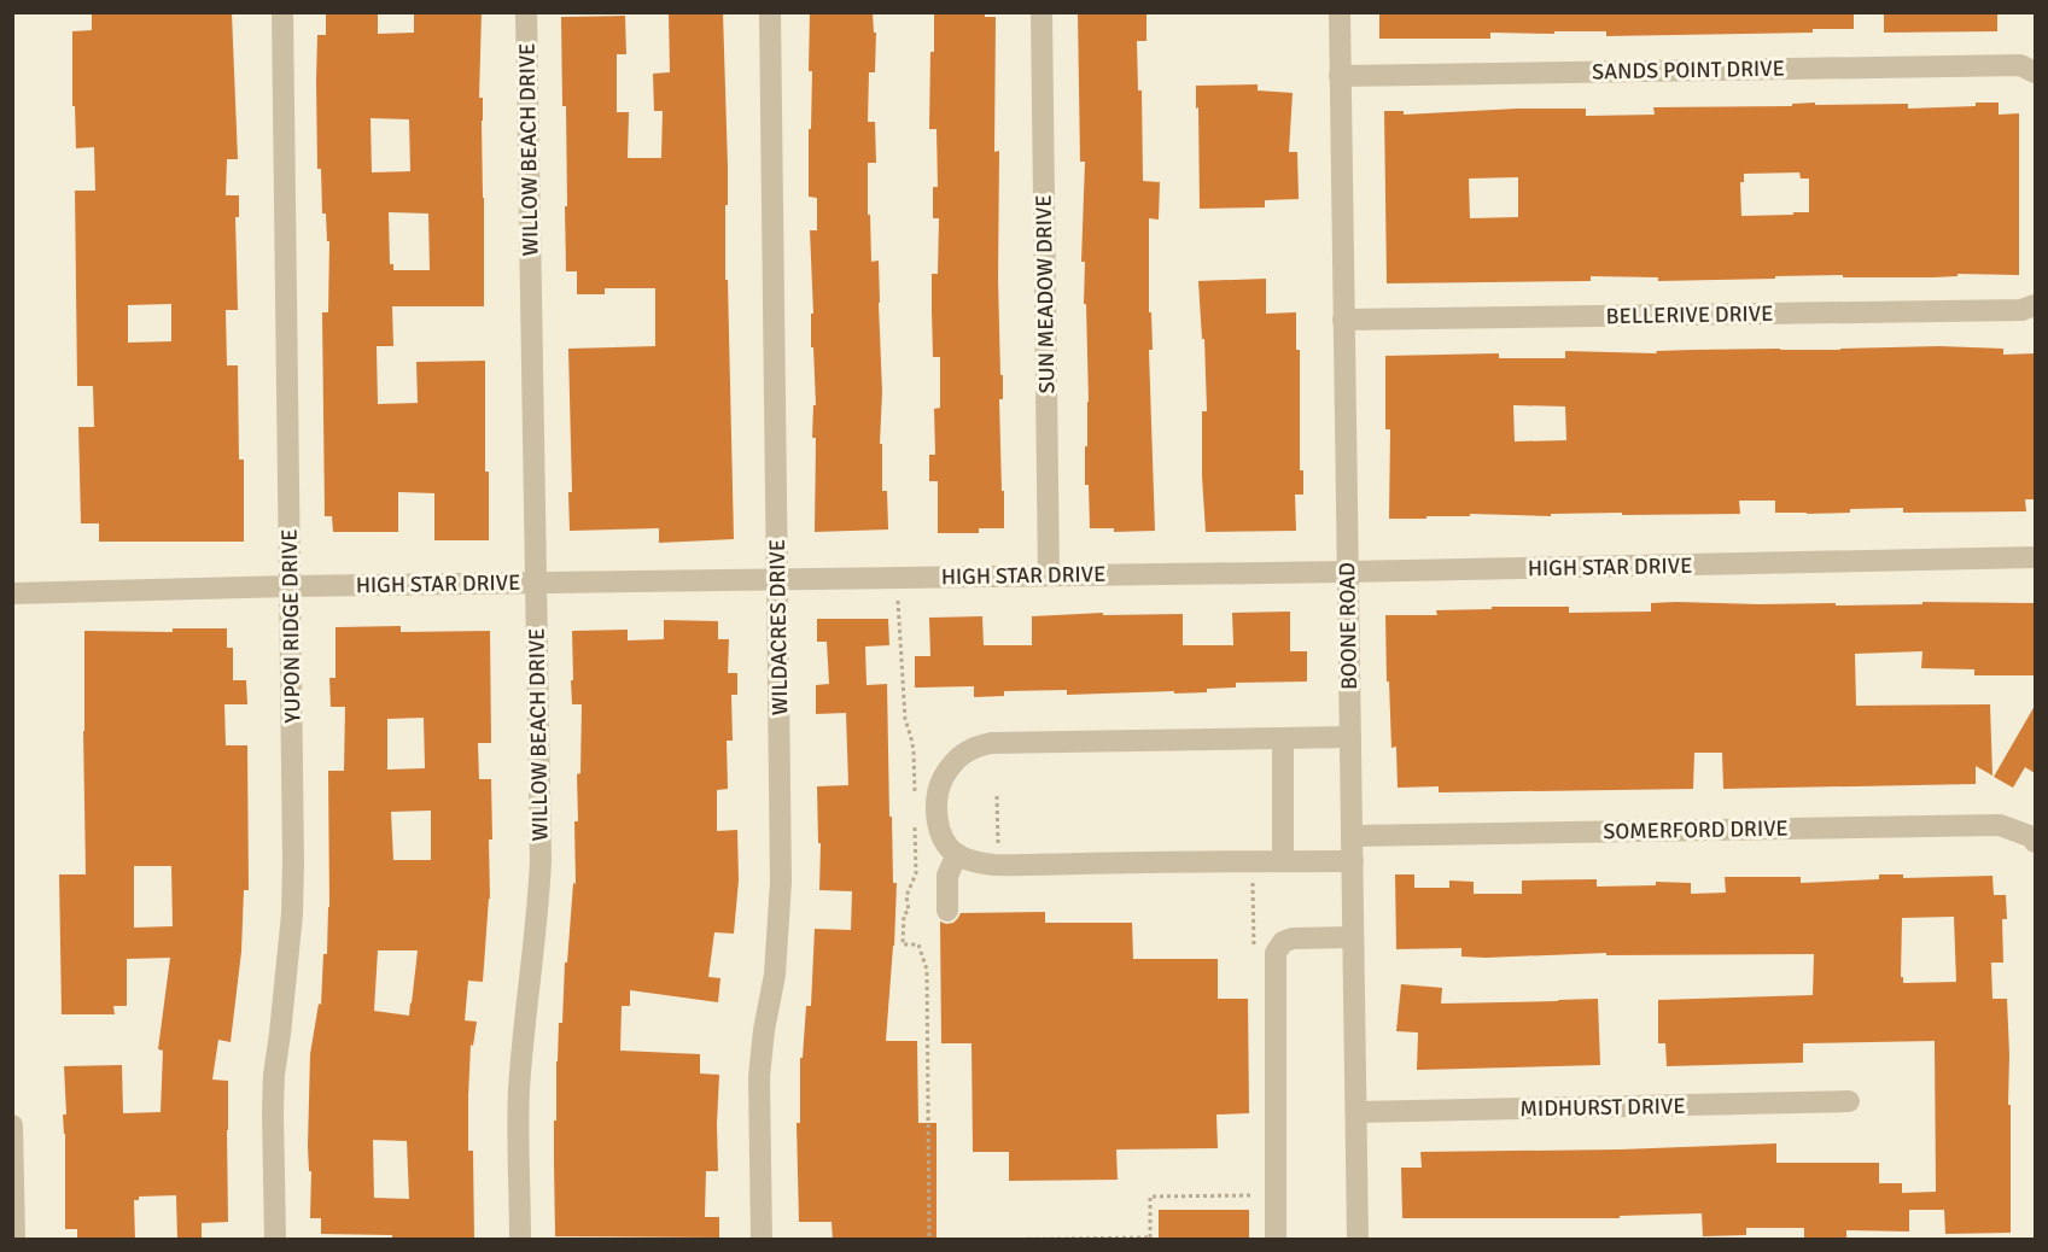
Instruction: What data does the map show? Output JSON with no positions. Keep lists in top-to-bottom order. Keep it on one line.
{"streets":{"street":["SANDS POINT DRIVE","WILLOW BEACH DRIVE","SUN MEADOW DRIVE","BELLERIVE DRIVE","HIGH STAR DRIVE","YUPON RIDGE DRIVE","BOONE ROAD","WILDACRES DRIVE","SOMERFORD DRIVE","MIDHURST DRIVE"]},"crossings":[["SANDS POINT DRIVE","BOONE ROAD"],["WILLOW BEACH DRIVE","HIGH STAR DRIVE"],["SUN MEADOW DRIVE","HIGH STAR DRIVE"],["BELLERIVE DRIVE","BOONE ROAD"],["HIGH STAR DRIVE","YUPON RIDGE DRIVE"],["HIGH STAR DRIVE","BOONE ROAD"],["HIGH STAR DRIVE","WILDACRES DRIVE"],["BOONE ROAD","SOMERFORD DRIVE"],["BOONE ROAD","MIDHURST DRIVE"]]}
